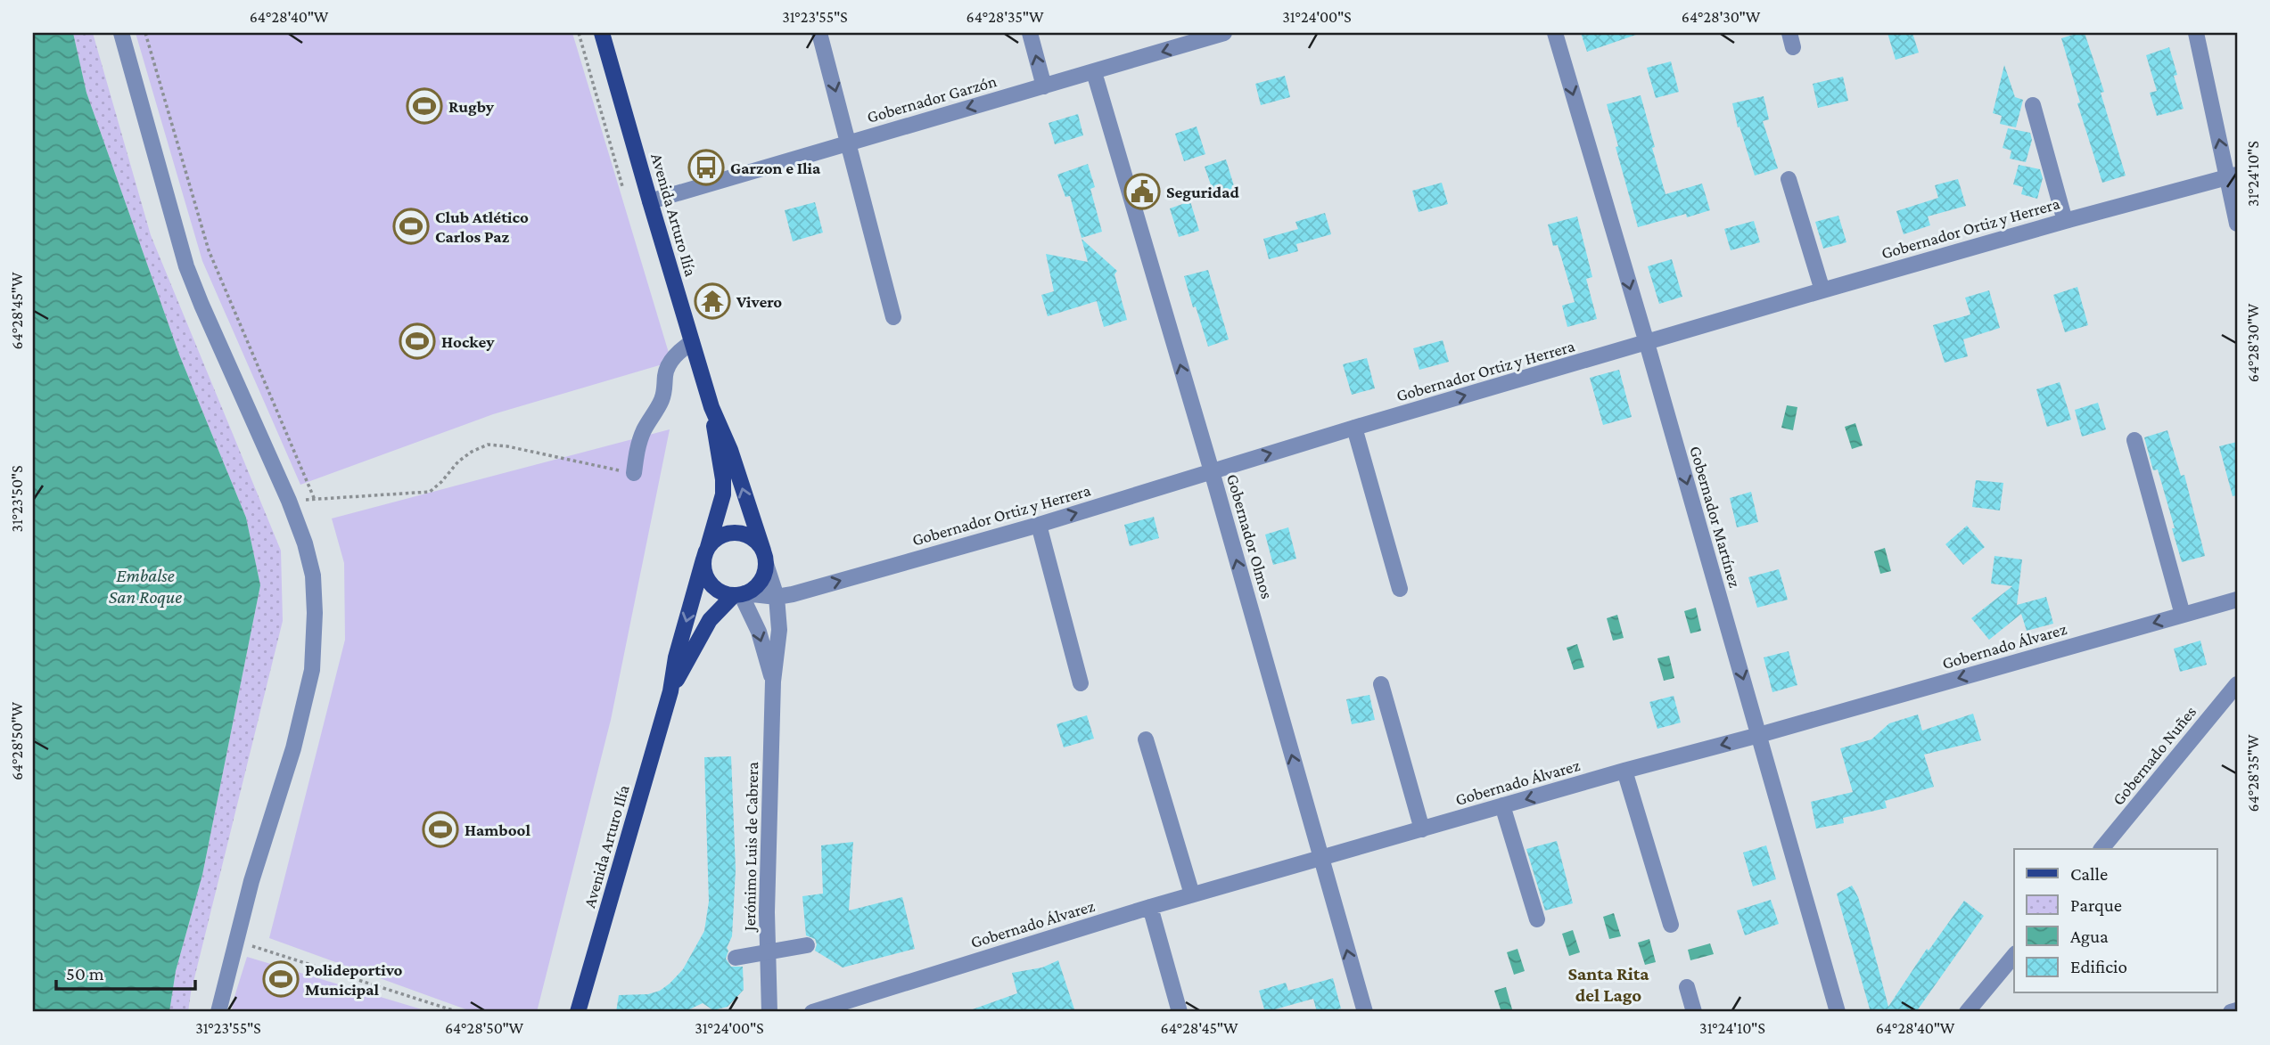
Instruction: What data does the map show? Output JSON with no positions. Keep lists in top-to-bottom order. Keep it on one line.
{"streets":{"main road":["Avenida Arturo Ilía"],"street":["Gobernador Garzón","Gobernador Ortiz y Herrera","Gobernador Martínez","Gobernador Olmos","Gobernado Álvarez","Gobernado Nuñes","Jerónimo Luis de Cabrera"]},"crossings":[["Gobernador Garzón","Avenida Arturo Ilía"],["Gobernador Garzón","Gobernador Olmos"],["Avenida Arturo Ilía","Gobernador Ortiz y Herrera"],["Avenida Arturo Ilía","Jerónimo Luis de Cabrera"],["Gobernador Ortiz y Herrera","Gobernador Martínez"],["Gobernador Ortiz y Herrera","Gobernador Olmos"],["Gobernador Ortiz y Herrera","Jerónimo Luis de Cabrera"],["Gobernador Martínez","Gobernado Álvarez"],["Gobernador Olmos","Gobernado Álvarez"]],"one_way":["Gobernador Garzón","Gobernador Ortiz y Herrera","Gobernador Martínez","Gobernado Álvarez"],"districts":["Santa Rita del Lago"],"water":["Embalse San Roque"],"places":{"sports":["Rugby","Club Atlético Carlos Paz","Hockey","Hambool","Polideportivo Municipal"],"bus stop":["Garzon e Ilia"],"public building":["Seguridad"],"temple":["Vivero"]},"legend":["Calle","Parque","Agua","Edificio"],"scale_bar":"50 m","coordinates":["64°28'40\"W","31°23'55\"S","64°28'35\"W","31°24'00\"S","64°28'30\"W","31°24'10\"S","64°28'45\"W","31°23'50\"S","64°28'50\"W"]}
